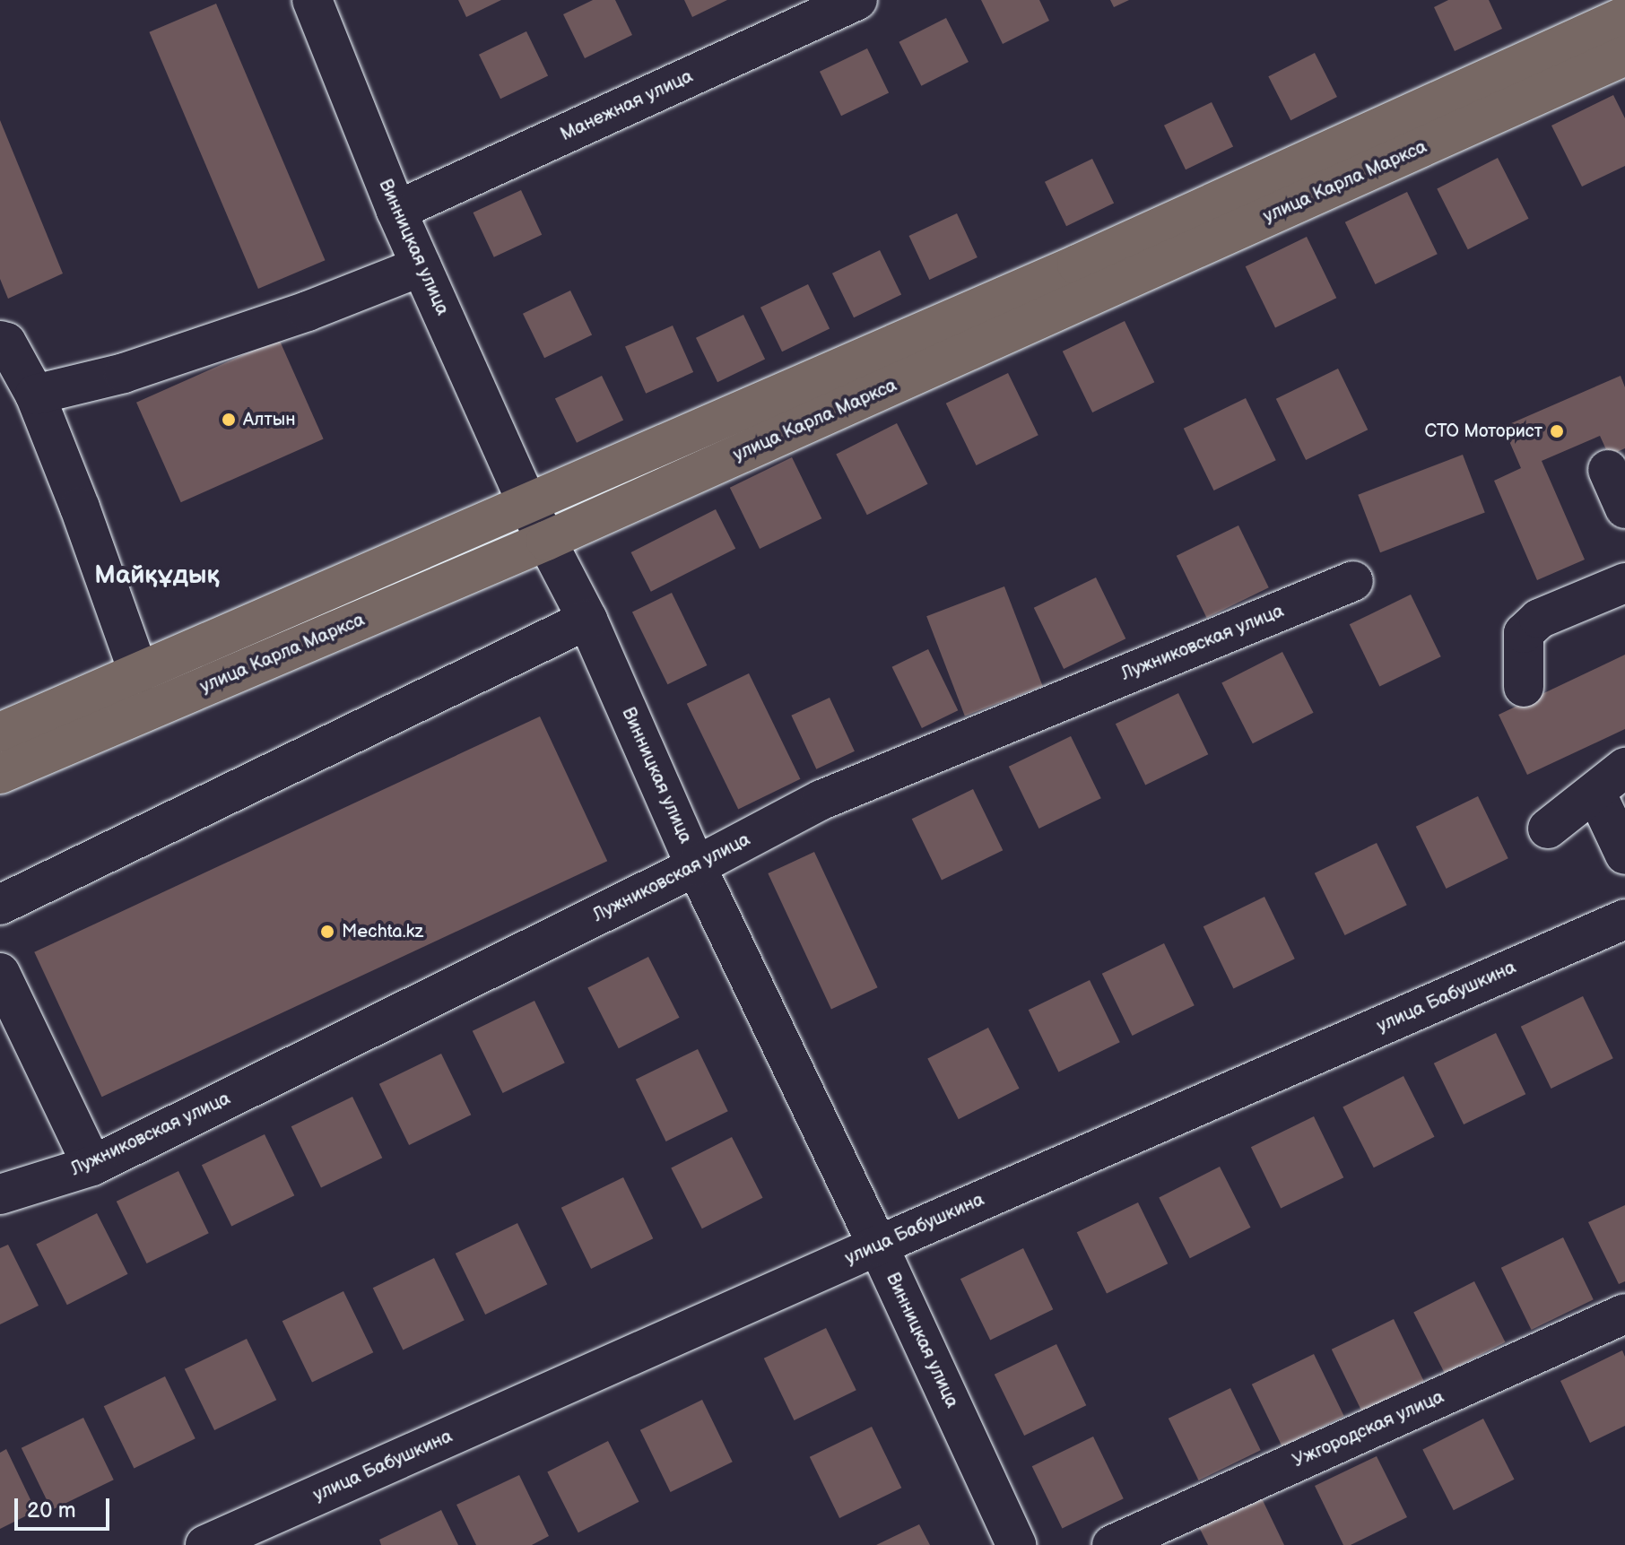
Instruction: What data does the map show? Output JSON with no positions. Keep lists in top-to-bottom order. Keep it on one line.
{"streets":{"main road":["улица Карла Маркса"],"street":["Манежная улица","Винницкая улица","Лужниковская улица","улица Бабушкина","Ужгородская улица"]},"crossings":[["Манежная улица","Винницкая улица"],["улица Карла Маркса","Винницкая улица"],["Винницкая улица","Лужниковская улица"],["Винницкая улица","улица Бабушкина"]],"districts":["Майқұдық"],"places":["Алтын","СТО Моторист","Mechta.kz"],"scale_bar":"20 m"}
